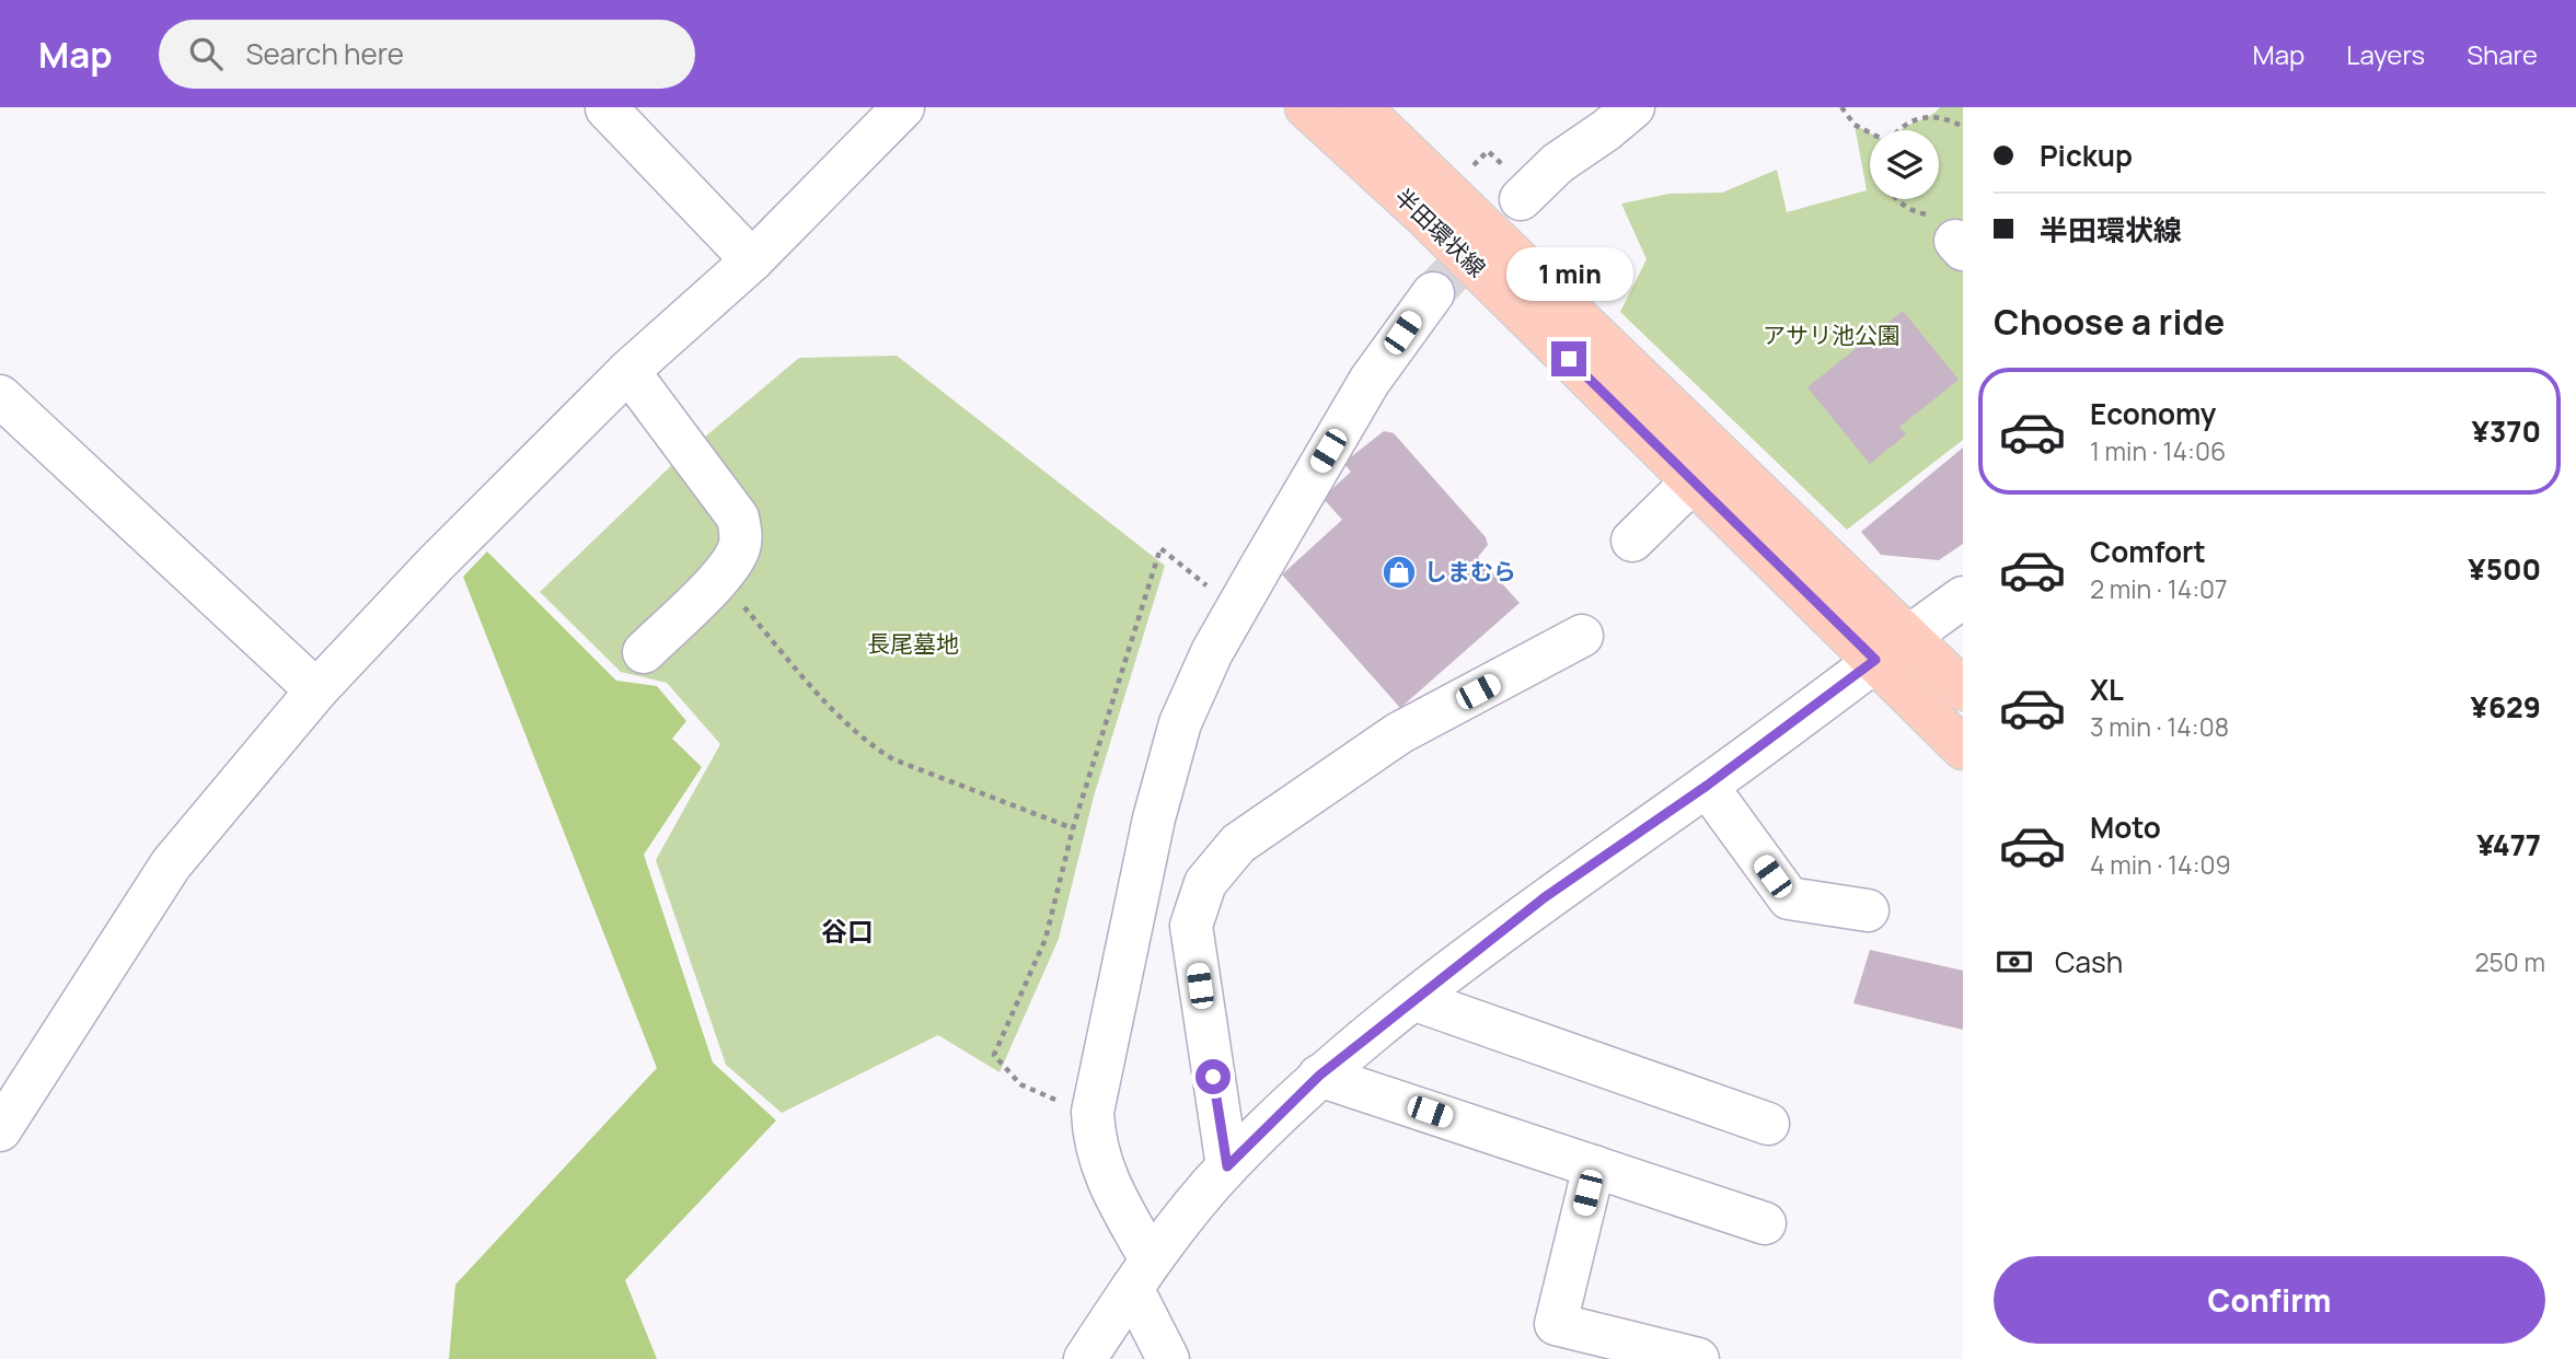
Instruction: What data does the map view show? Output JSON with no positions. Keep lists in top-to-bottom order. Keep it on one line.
{"streets":{"main road":["半田環状線"]},"districts":["谷口"],"parks":["アサリ池公園","長尾墓地"],"places":{"shop":["しまむら"]},"page":{"header":"Map","search":"Search here","nav":["Map","Layers","Share"],"banner":["Pickup","半田環状線"],"bubble":"1 min","heading":"Choose a ride","list":[{"name":"Economy","note":"1 min · 14:06","value":"¥370"},{"name":"Comfort","note":"2 min · 14:07","value":"¥500"},{"name":"XL","note":"3 min · 14:08","value":"¥629"},{"name":"Moto","note":"4 min · 14:09","value":"¥477"}],"pay":["Cash","250 m"],"buttons":"Confirm"}}
